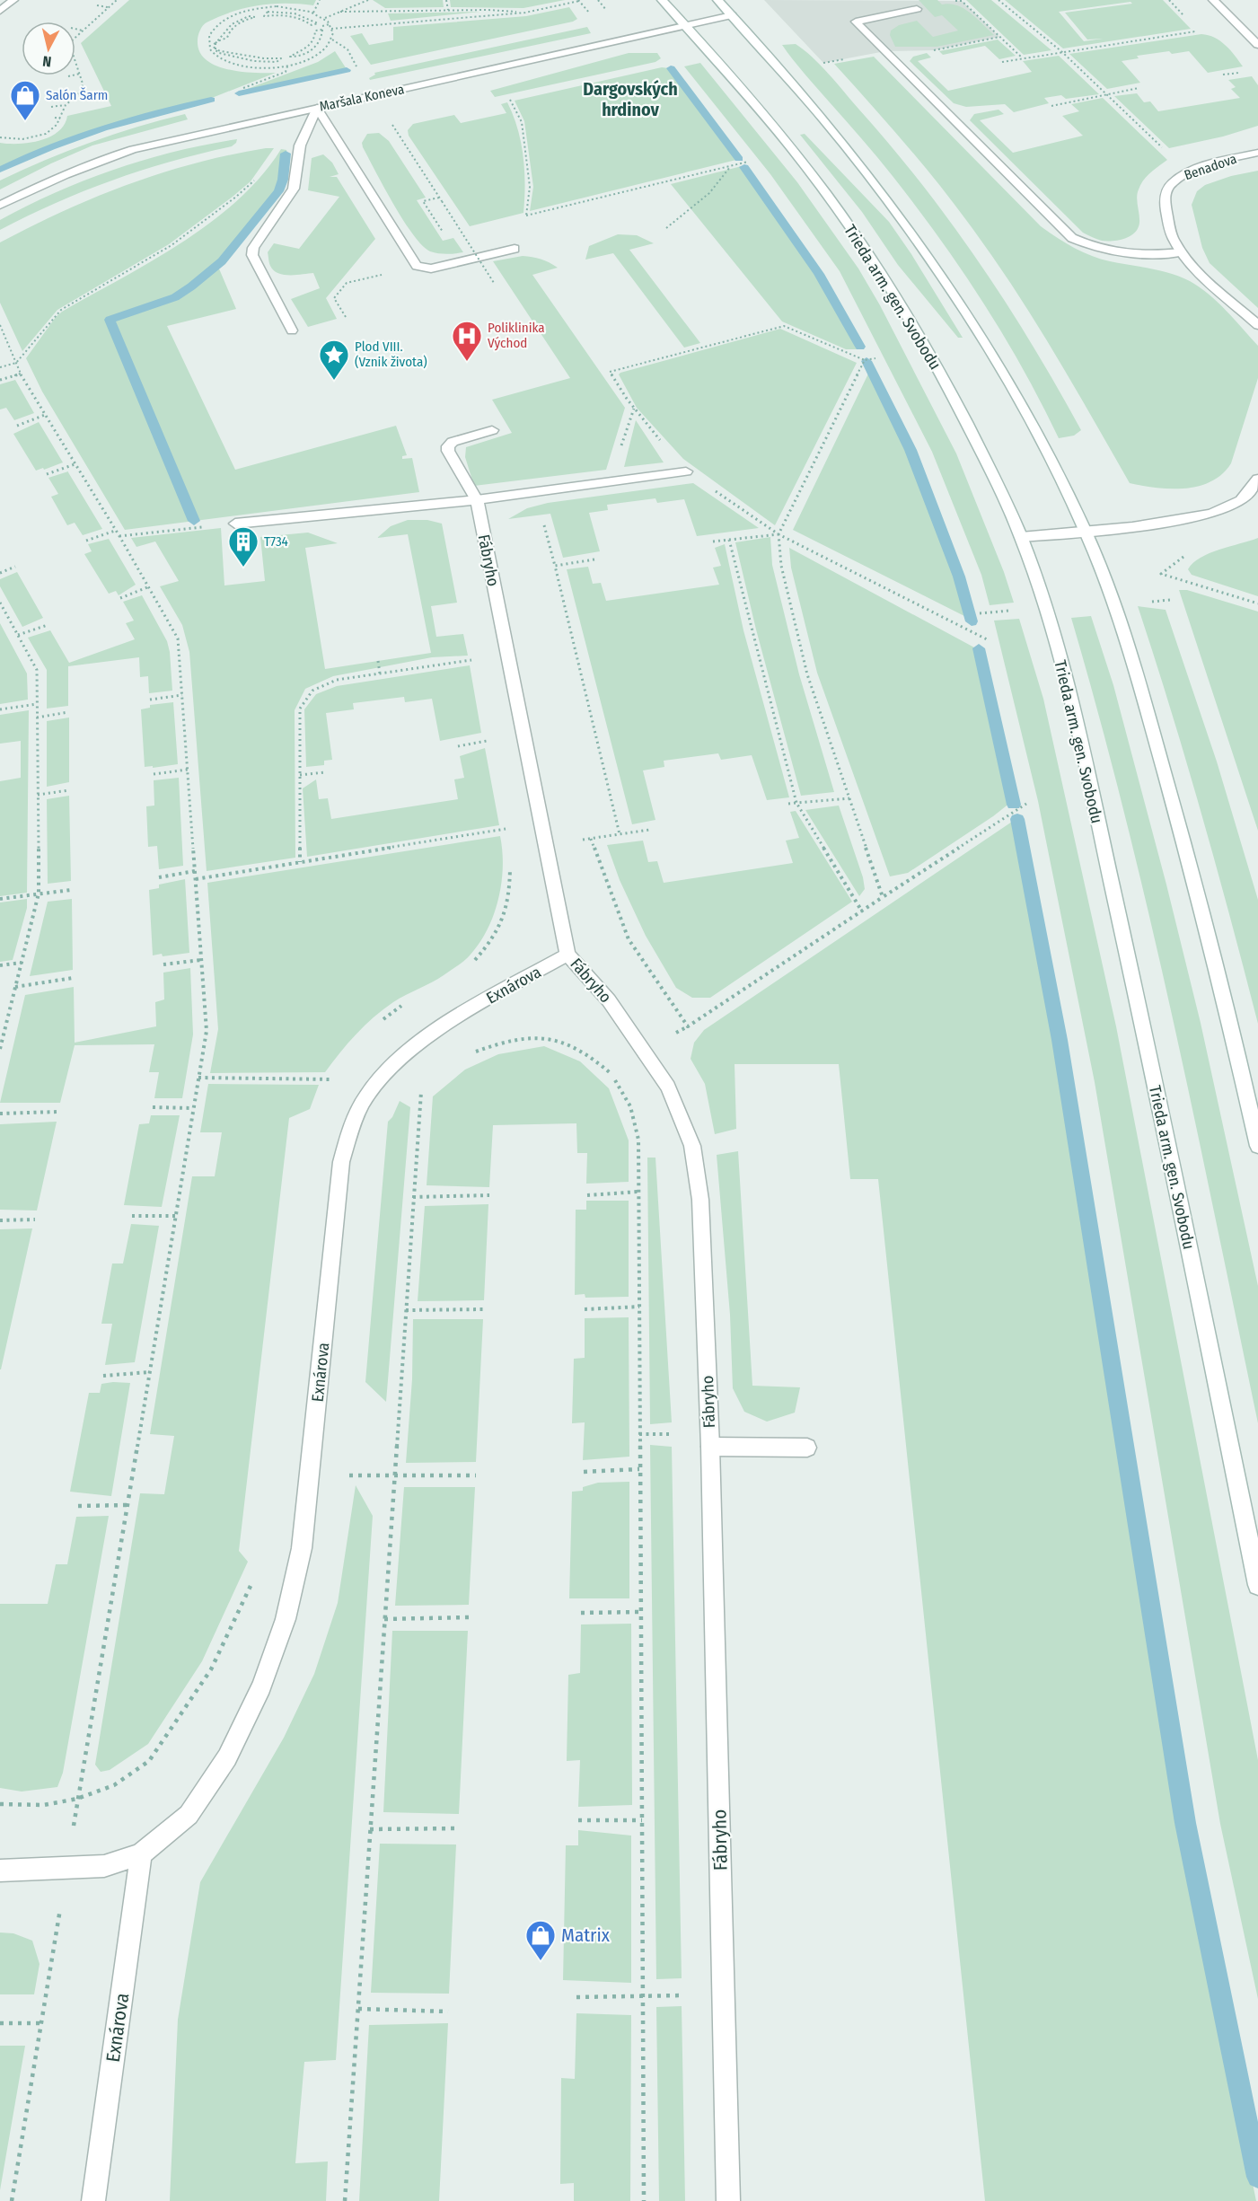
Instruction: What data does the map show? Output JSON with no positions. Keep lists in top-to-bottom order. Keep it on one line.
{"streets":{"street":["Maršala Koneva","Benadova","Trieda arm. gen. Svobodu","Fábryho","Exnárova"]},"crossings":[["Maršala Koneva","Trieda arm. gen. Svobodu"],["Fábryho","Exnárova"]],"districts":["Dargovských hrdinov"],"places":{"shop":["Salón Šarm","Matrix"],"hospital":["Poliklinika Východ"],"place":["Plod VIII. (Vznik života)"],"building":["T734"]},"north":"bottom"}
